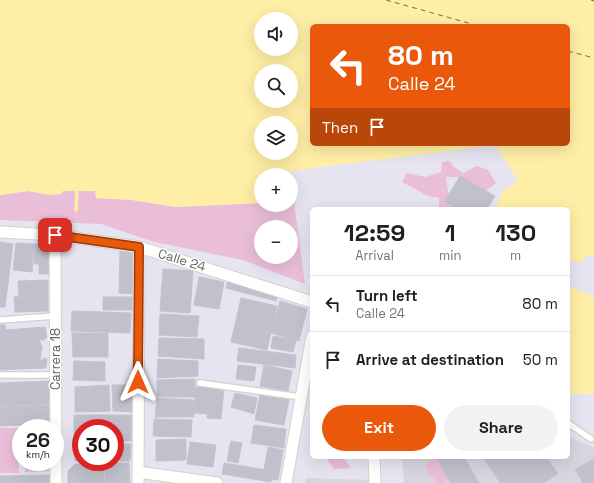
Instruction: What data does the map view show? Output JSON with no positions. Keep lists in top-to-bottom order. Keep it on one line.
{"streets":{"street":["Calle 24","Carrera 18"]},"crossings":[["Calle 24","Carrera 18"]],"page":{"map_buttons":["+","−"],"turn":["80 m","Calle 24"],"then":"Then","eta":["12:59","Arrival","1","min","130","m"],"list":[{"name":"Turn left","note":"Calle 24","value":"80 m"},{"name":"Arrive at destination","value":"50 m"}],"buttons":["Exit","Share"],"speed":"26 km/h","limit":"30"}}
